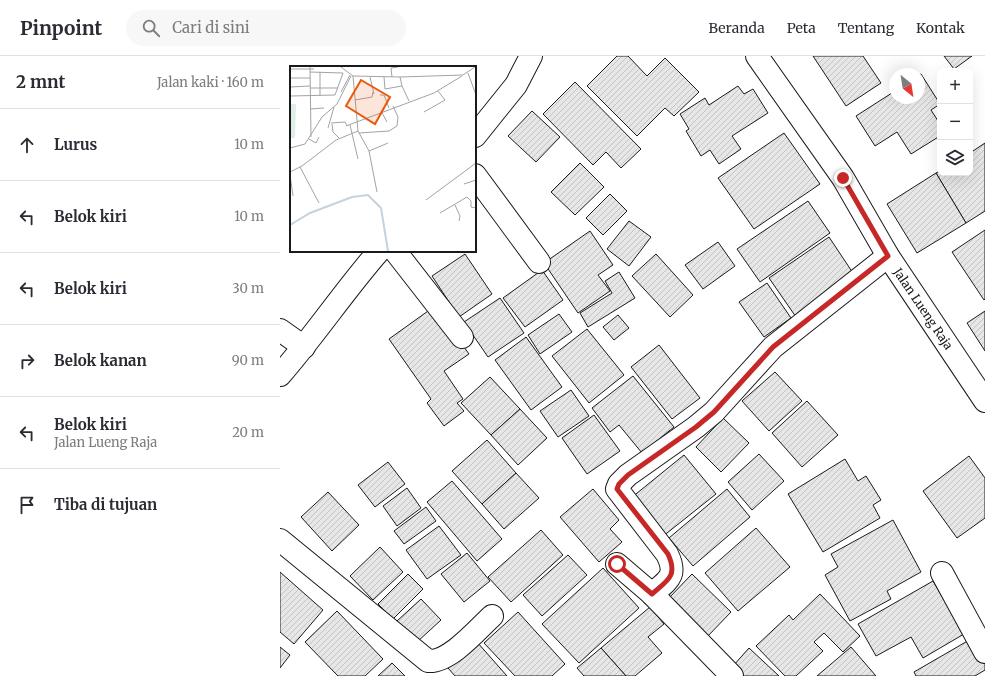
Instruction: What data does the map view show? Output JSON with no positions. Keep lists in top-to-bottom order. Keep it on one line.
{"streets":{"street":["Jalan Lueng Raja"]},"north":"bottom right","page":{"header":"Pinpoint","search":"Cari di sini","nav":["Beranda","Peta","Tentang","Kontak"],"heading":["2 mnt","Jalan kaki · 160 m"],"map_buttons":["+","−"],"list":[["Lurus","10 m"],["Belok kiri","10 m"],["Belok kiri","30 m"],["Belok kanan","90 m"],["Belok kiri","Jalan Lueng Raja","20 m"],"Tiba di tujuan"]}}
